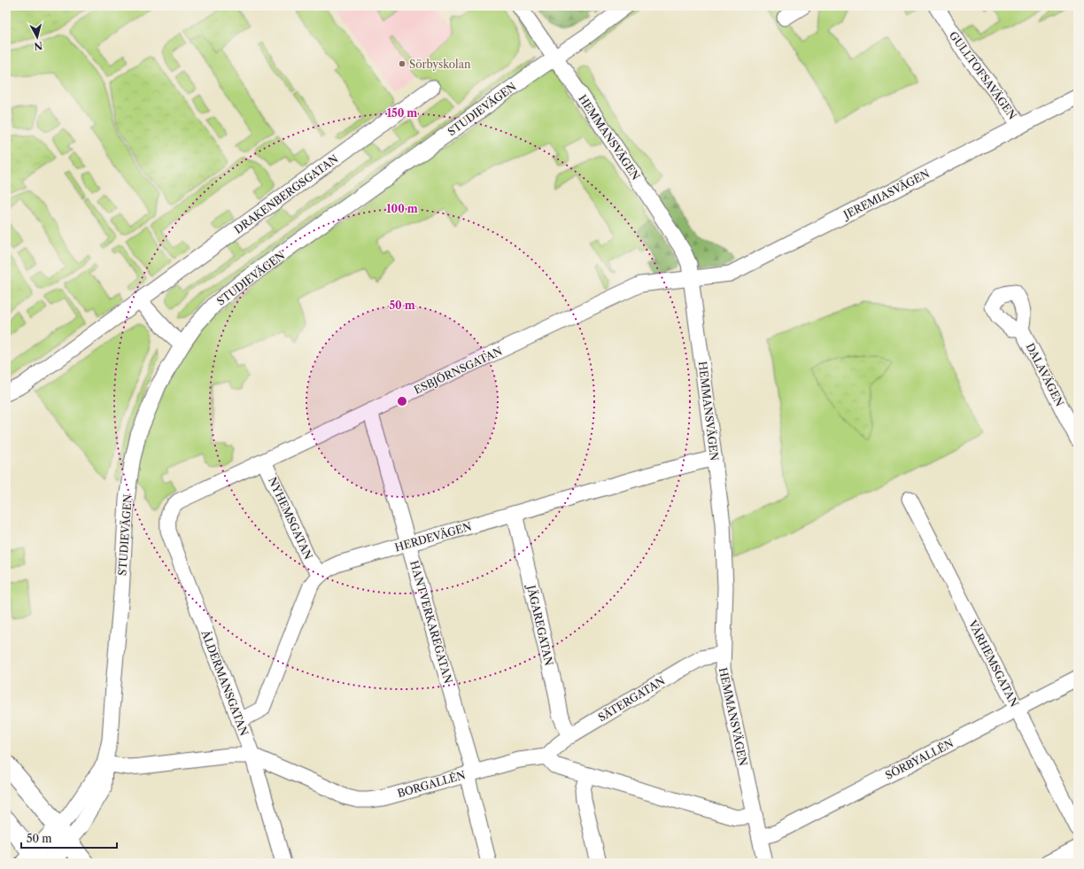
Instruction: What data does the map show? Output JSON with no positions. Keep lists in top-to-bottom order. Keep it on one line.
{"streets":{"main road":["STUDIEVÄGEN"],"street":["GULLTOFSAVÄGEN","HEMMANSVÄGEN","DRAKENBERGSGATAN","JEREMIASVÄGEN","ESBJÖRNSGATAN","DALAVÄGEN","NYHEMSGATAN","HERDEVÄGEN","HANTVERKAREGATAN","JÄGAREGATAN","VÅRHEMSGATAN","ÅLDERMANSGATAN","SÄTERGATAN","SÖRBYALLÉN","BORGALLÉN"]},"crossings":[["GULLTOFSAVÄGEN","JEREMIASVÄGEN"],["STUDIEVÄGEN","HEMMANSVÄGEN"],["STUDIEVÄGEN","BORGALLÉN"],["HEMMANSVÄGEN","JEREMIASVÄGEN"],["HEMMANSVÄGEN","ESBJÖRNSGATAN"],["HEMMANSVÄGEN","HERDEVÄGEN"],["HEMMANSVÄGEN","SÄTERGATAN"],["HEMMANSVÄGEN","SÖRBYALLÉN"],["JEREMIASVÄGEN","ESBJÖRNSGATAN"],["ESBJÖRNSGATAN","NYHEMSGATAN"],["ESBJÖRNSGATAN","HANTVERKAREGATAN"],["ESBJÖRNSGATAN","ÅLDERMANSGATAN"],["NYHEMSGATAN","HERDEVÄGEN"],["HERDEVÄGEN","HANTVERKAREGATAN"],["HERDEVÄGEN","JÄGAREGATAN"],["HERDEVÄGEN","ÅLDERMANSGATAN"],["HANTVERKAREGATAN","BORGALLÉN"],["JÄGAREGATAN","SÄTERGATAN"],["VÅRHEMSGATAN","SÖRBYALLÉN"],["ÅLDERMANSGATAN","BORGALLÉN"],["SÄTERGATAN","BORGALLÉN"]],"places":["Sörbyskolan"],"scale_bar":"50 m","north":"bottom","rings":["150 m","100 m","50 m"]}
